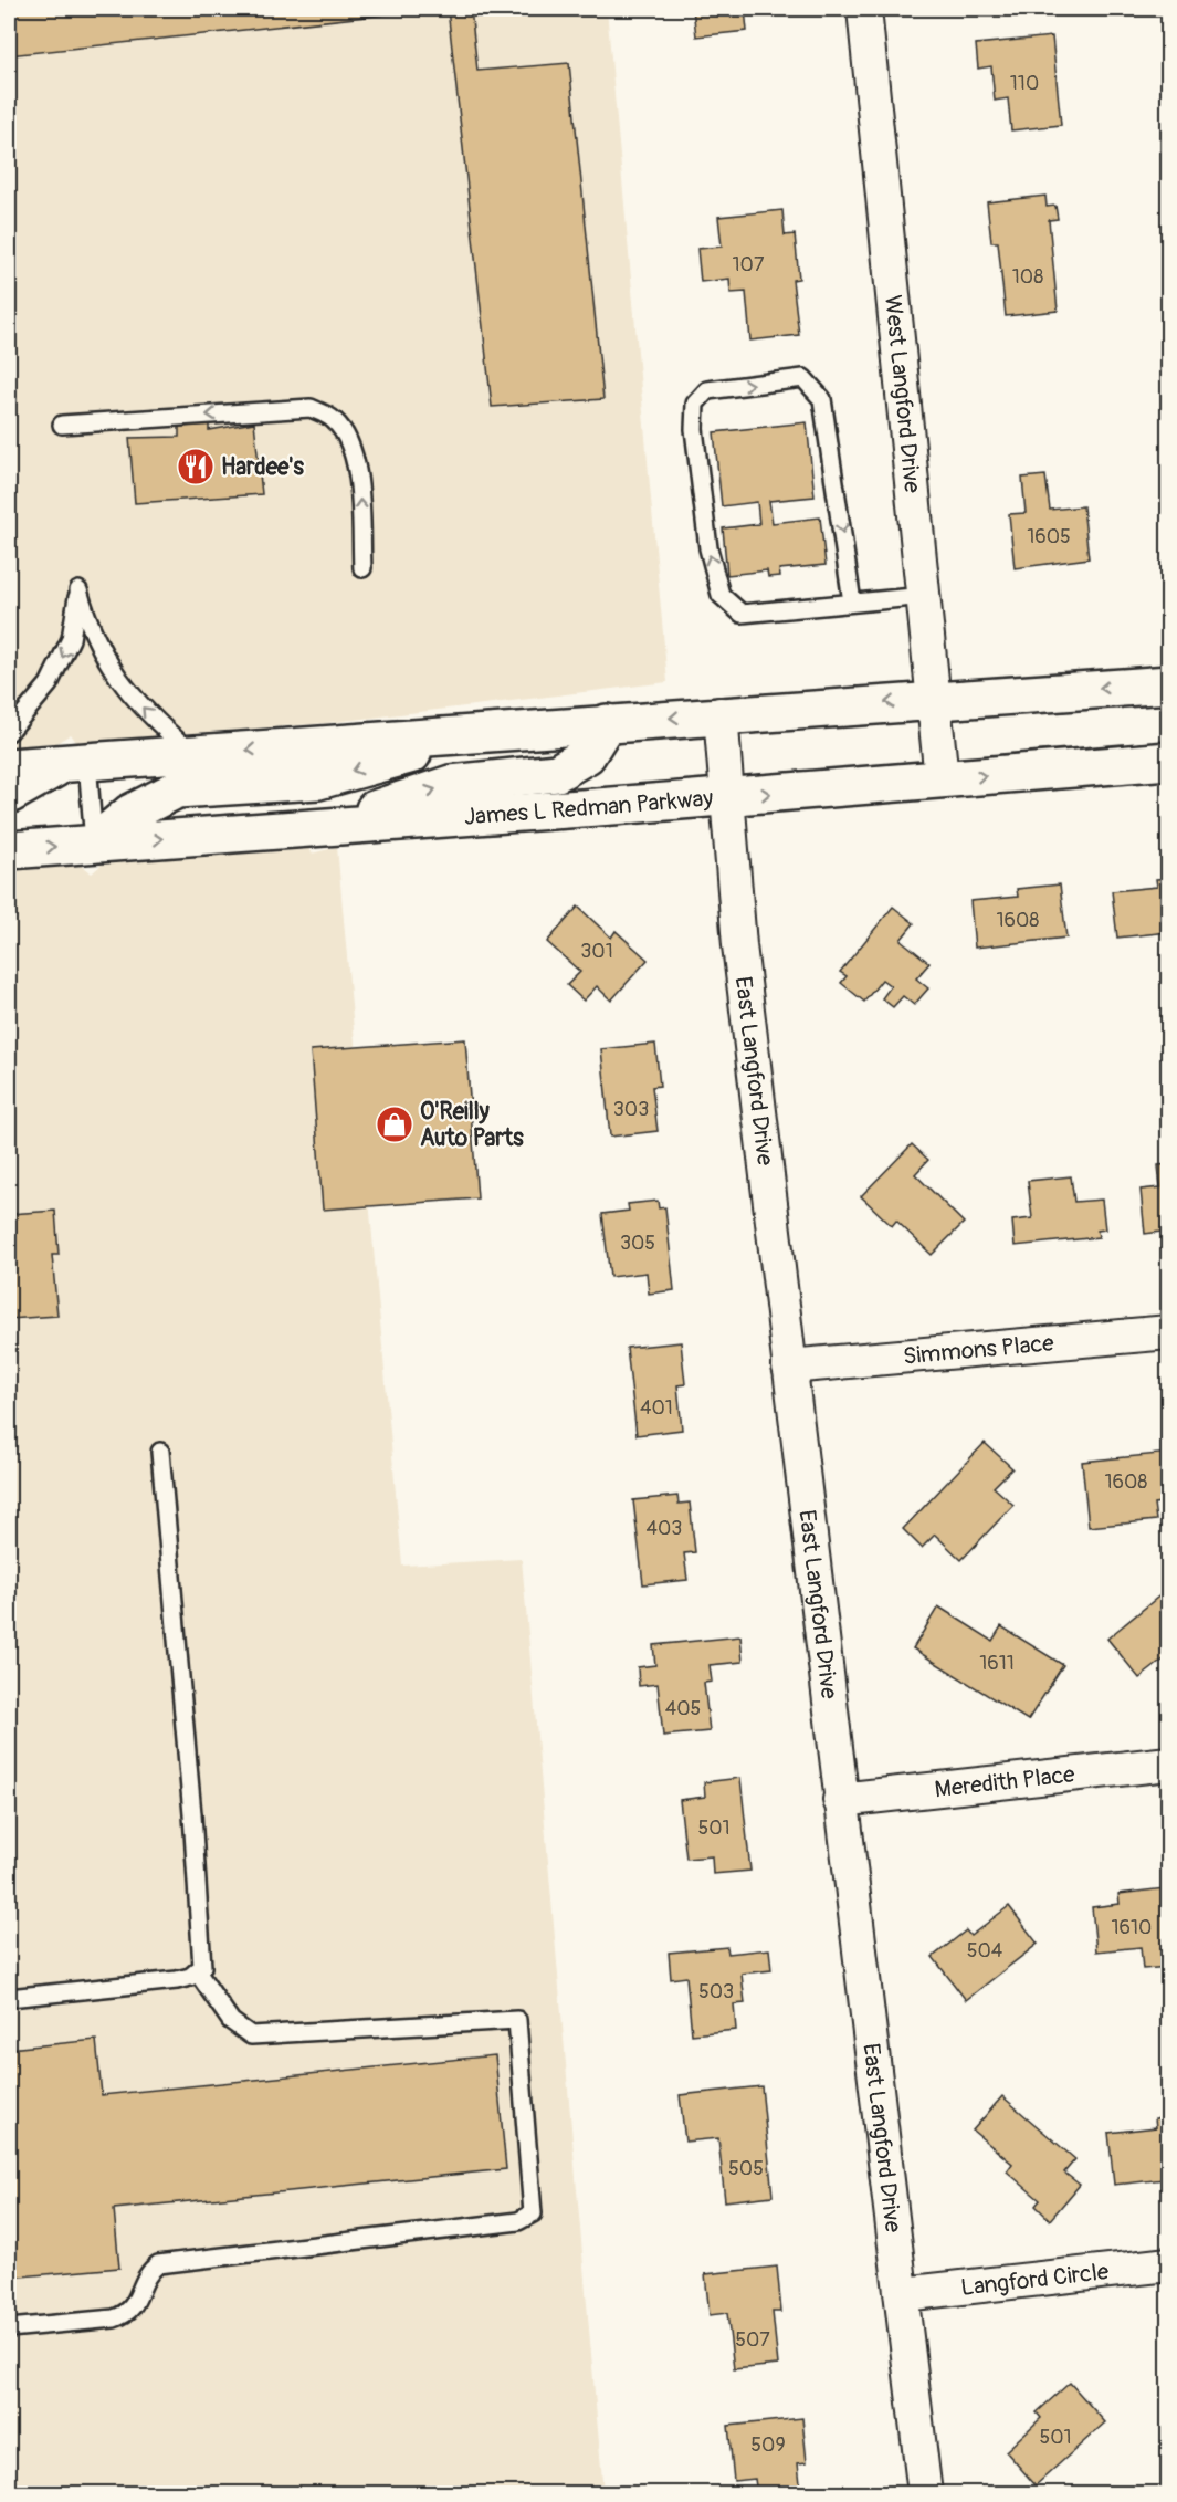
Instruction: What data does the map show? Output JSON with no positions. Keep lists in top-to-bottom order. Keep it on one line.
{"streets":{"main road":["James L Redman Parkway"],"street":["West Langford Drive","East Langford Drive","Simmons Place","Meredith Place","Langford Circle"]},"crossings":[["West Langford Drive","James L Redman Parkway"],["James L Redman Parkway","East Langford Drive"],["East Langford Drive","Simmons Place"],["East Langford Drive","Meredith Place"],["East Langford Drive","Langford Circle"]],"places":{"restaurant":["Hardee's"],"shop":["O'Reilly Auto Parts"]},"house_numbers":["110","107","108","1605","1608","301","303","305","401","1608","403","1611","405","501","1610","504","503","505","507","501","509"]}
